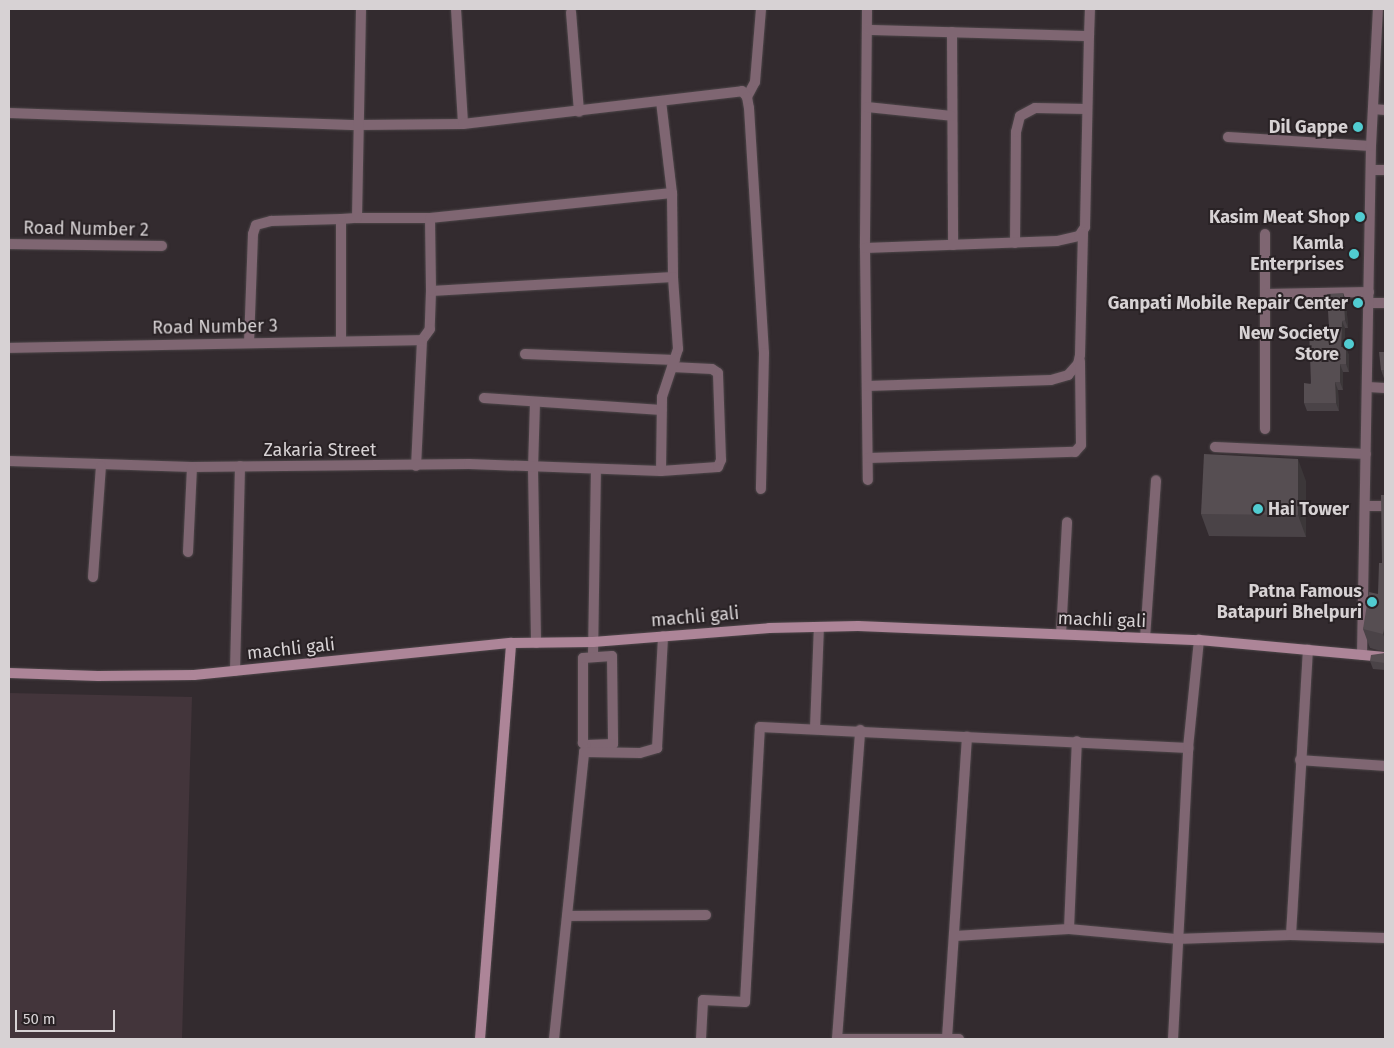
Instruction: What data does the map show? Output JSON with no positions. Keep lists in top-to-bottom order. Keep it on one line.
{"streets":{"street":["Road Number 2","Road Number 3","Zakaria Street","machli gali"]},"places":["Dil Gappe","Kasim Meat Shop","Kamla Enterprises","Ganpati Mobile Repair Center","New Society Store","Hai Tower","Patna Famous Batapuri Bhelpuri"],"scale_bar":"50 m"}
